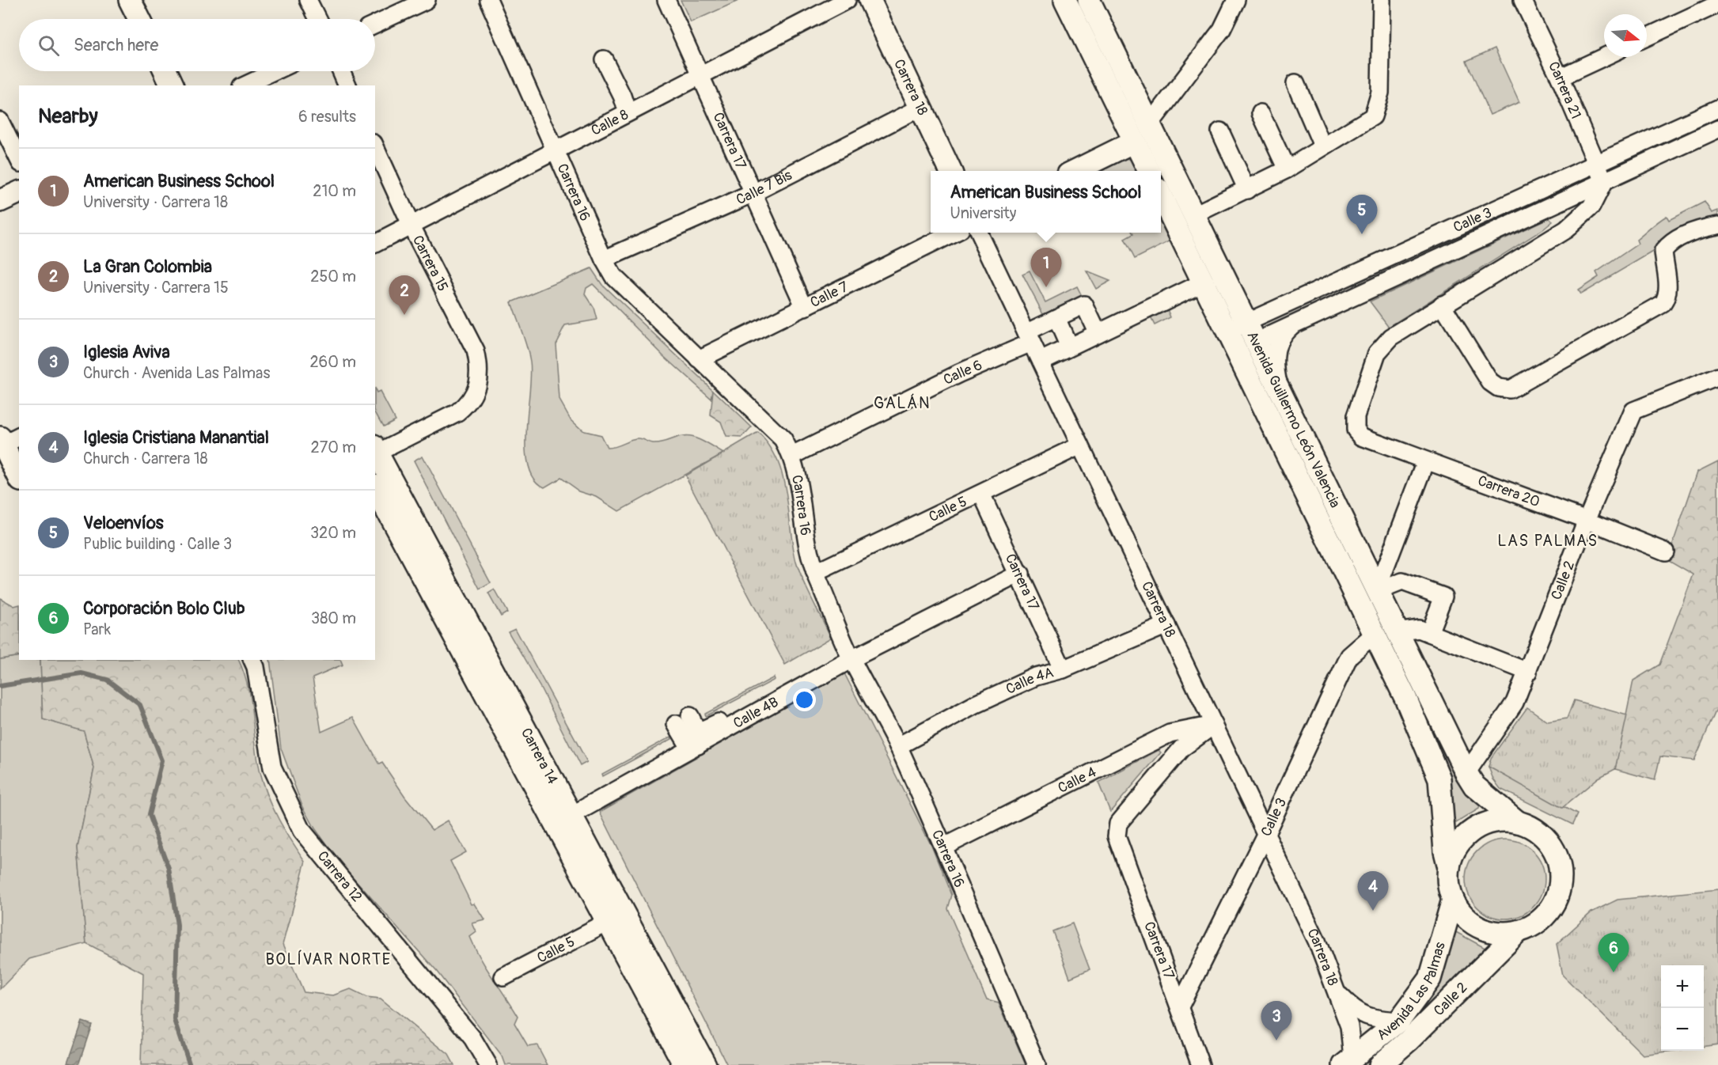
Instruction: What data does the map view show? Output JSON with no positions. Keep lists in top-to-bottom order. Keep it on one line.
{"streets":{"main road":["Carrera 18","Avenida Guillermo León Valencia","Calle 2","Carrera 14","Avenida Las Palmas"],"street":["Carrera 21","Calle 8","Carrera 17","Calle 7 Bis","Carrera 16","Calle 3","Carrera 15","Calle 7","Calle 6","Carrera 20","Calle 5","Calle 4A","Calle 4B","Calle 4","Carrera 12"]},"crossings":[["Carrera 18","Calle 7 Bis"],["Carrera 18","Calle 3"],["Carrera 18","Calle 6"],["Carrera 18","Calle 5"],["Carrera 18","Calle 4A"],["Carrera 18","Calle 4"],["Carrera 18","Avenida Las Palmas"],["Carrera 21","Calle 3"],["Calle 8","Carrera 17"],["Calle 8","Carrera 16"],["Calle 8","Carrera 15"],["Carrera 17","Calle 7 Bis"],["Carrera 17","Calle 3"],["Carrera 17","Calle 7"],["Carrera 17","Calle 5"],["Carrera 17","Calle 4A"],["Carrera 17","Calle 4B"],["Calle 7 Bis","Carrera 16"],["Carrera 16","Calle 7"],["Carrera 16","Calle 6"],["Carrera 16","Calle 5"],["Carrera 16","Calle 4A"],["Carrera 16","Calle 4B"],["Carrera 16","Calle 4"],["Calle 3","Avenida Guillermo León Valencia"],["Carrera 15","Carrera 14"],["Avenida Guillermo León Valencia","Calle 2"],["Avenida Guillermo León Valencia","Avenida Las Palmas"],["Carrera 20","Calle 2"],["Calle 5","Carrera 14"],["Calle 2","Avenida Las Palmas"],["Calle 4B","Carrera 14"]],"districts":["GALÁN","LAS PALMAS","BOLÍVAR NORTE"],"north":"right","page":{"search":"Search here","heading":["Nearby","6 results"],"list":[{"mark":"1","name":"American Business School","note":"University · Carrera 18","value":"210 m"},{"mark":"2","name":"La Gran Colombia","note":"University · Carrera 15","value":"250 m"},{"mark":"3","name":"Iglesia Aviva","note":"Church · Avenida Las Palmas","value":"260 m"},{"mark":"4","name":"Iglesia Cristiana Manantial","note":"Church · Carrera 18","value":"270 m"},{"mark":"5","name":"Veloenvíos","note":"Public building · Calle 3","value":"320 m"},{"mark":"6","name":"Corporación Bolo Club","note":"Park","value":"380 m"}],"popup":["American Business School","University"],"pins":["5","1","2","4","6","3"],"map_buttons":["+","−"]}}
